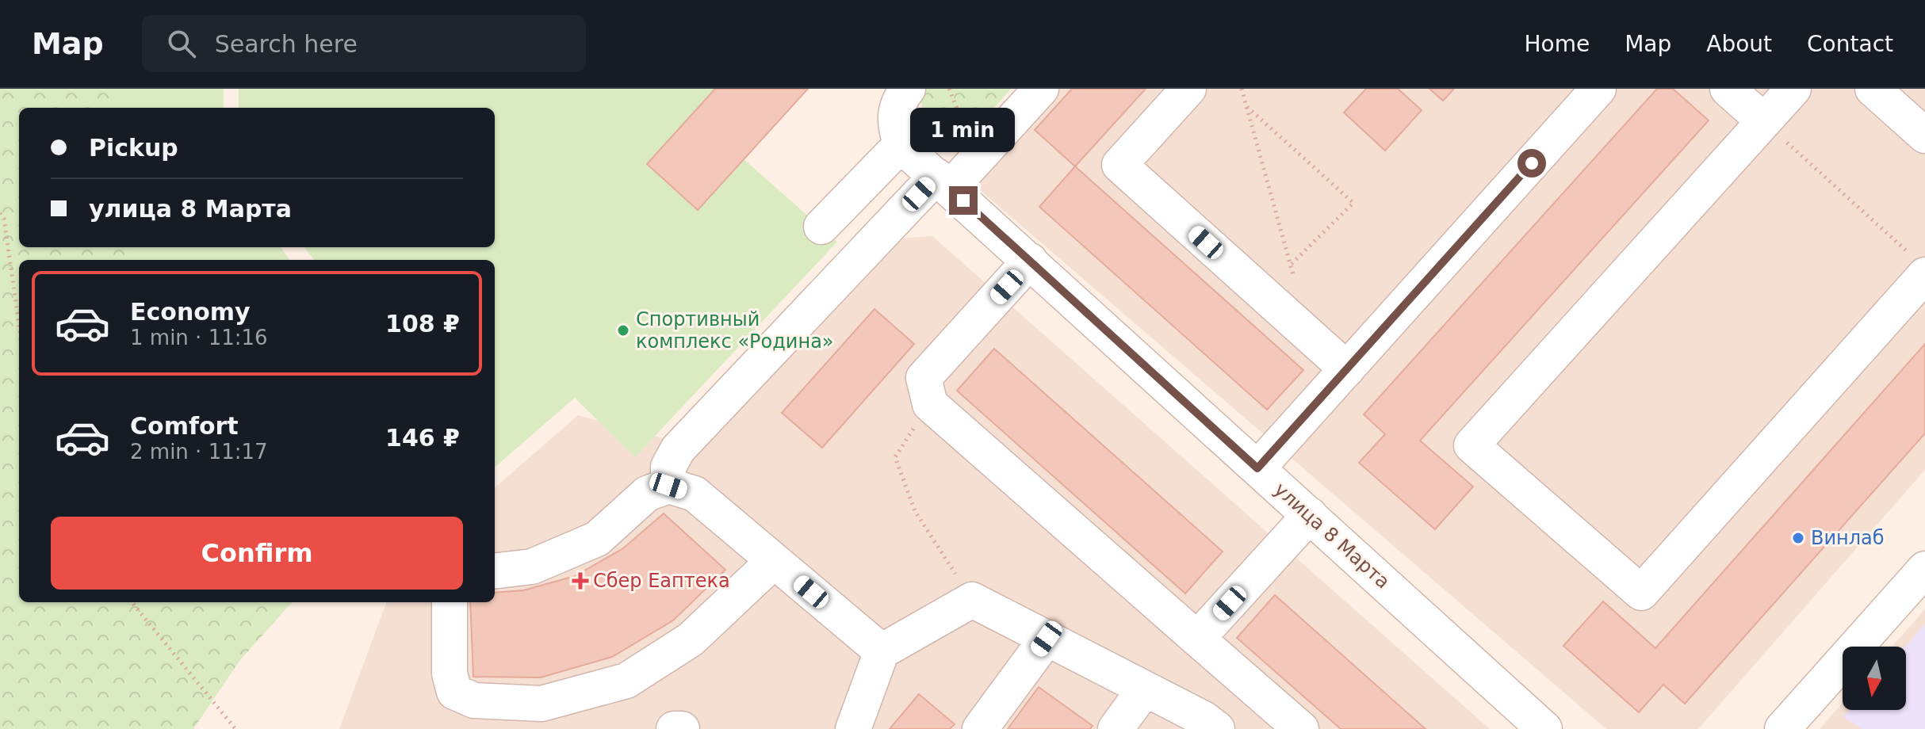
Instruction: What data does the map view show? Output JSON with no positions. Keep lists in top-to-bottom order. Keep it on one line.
{"streets":{"street":["улица 8 Марта"]},"places":{"other":["Спортивный комплекс «Родина»","Винлаб"],"health":["Сбер Еаптека"]},"north":"bottom","page":{"header":"Map","search":"Search here","nav":["Home","Map","About","Contact"],"bubble":"1 min","banner":["Pickup","улица 8 Марта"],"list":[{"name":"Economy","note":"1 min · 11:16","value":"108 ₽"},{"name":"Comfort","note":"2 min · 11:17","value":"146 ₽"}],"buttons":"Confirm"}}
